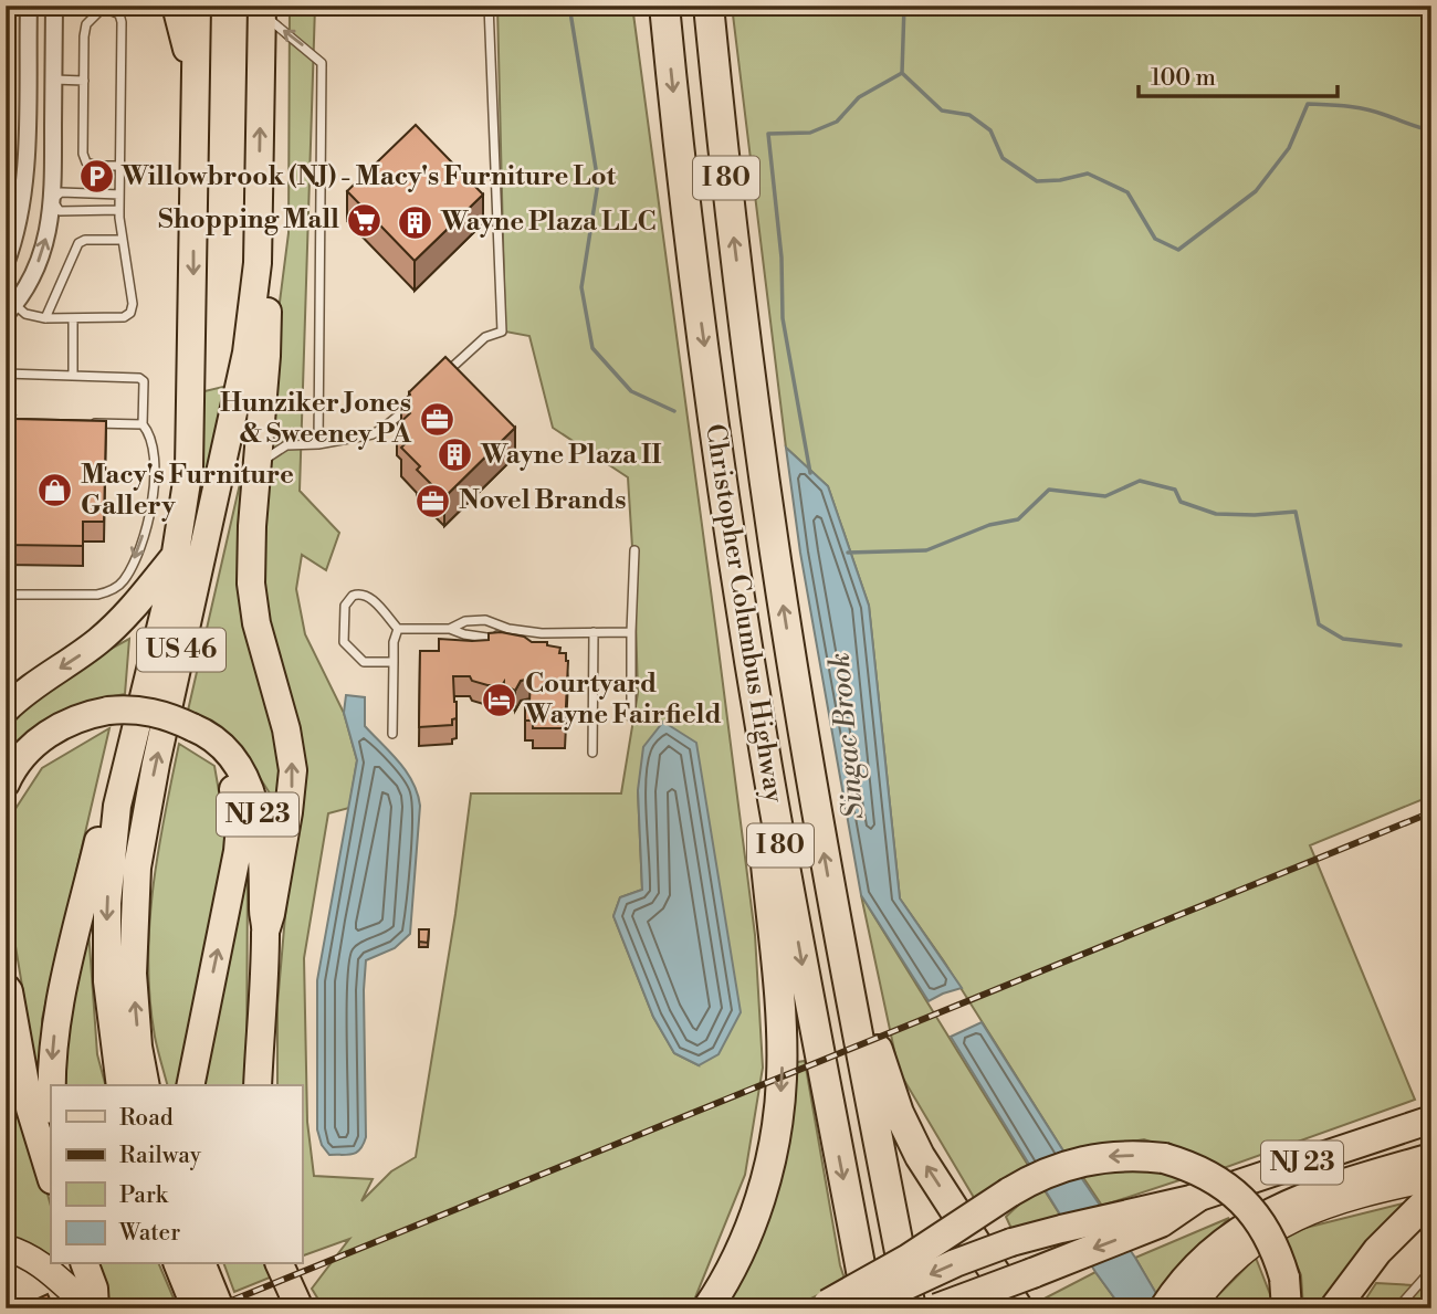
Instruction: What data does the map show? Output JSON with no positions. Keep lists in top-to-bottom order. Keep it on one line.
{"streets":{"highway":["I 80","Christopher Columbus Highway","US 46","NJ 23"]},"water":["Singac Brook"],"places":{"parking":["Willowbrook (NJ) - Macy's Furniture Lot"],"supermarket":["Shopping Mall"],"building":["Wayne Plaza LLC","Wayne Plaza II"],"office":["Hunziker Jones & Sweeney PA","Novel Brands"],"shop":["Macy's Furniture Gallery"],"hotel":["Courtyard Wayne Fairfield"]},"legend":["Road","Railway","Park","Water"],"scale_bar":"100 m"}
